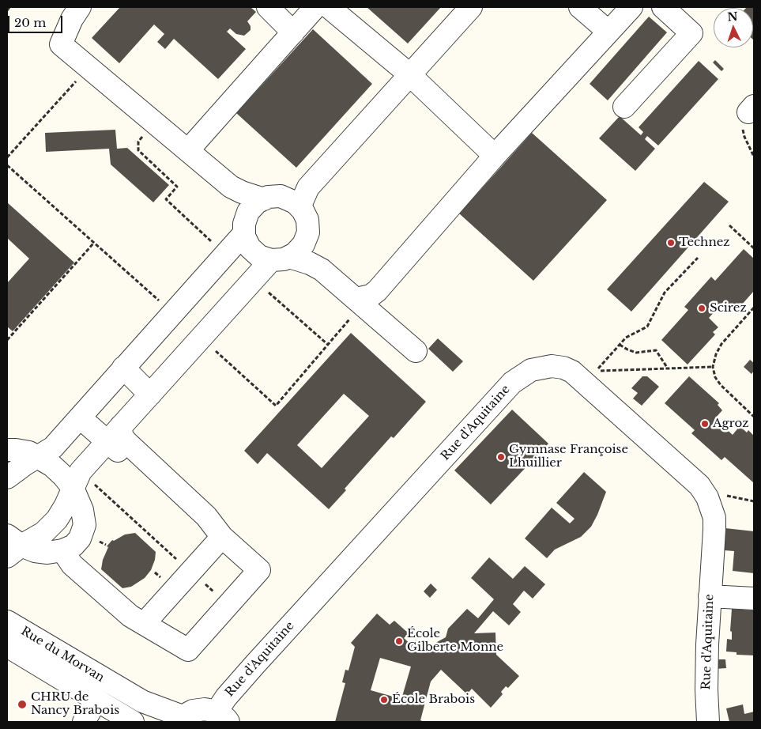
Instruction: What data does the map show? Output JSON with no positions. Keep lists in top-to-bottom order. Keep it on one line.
{"streets":{"street":["Rue d'Aquitaine","Rue du Morvan"]},"places":["Technez","Scirez","Agroz","Gymnase Françoise Lhuillier","École Gilberte Monne","École Brabois","CHRU de Nancy Brabois"],"scale_bar":"20 m","north":"top"}
